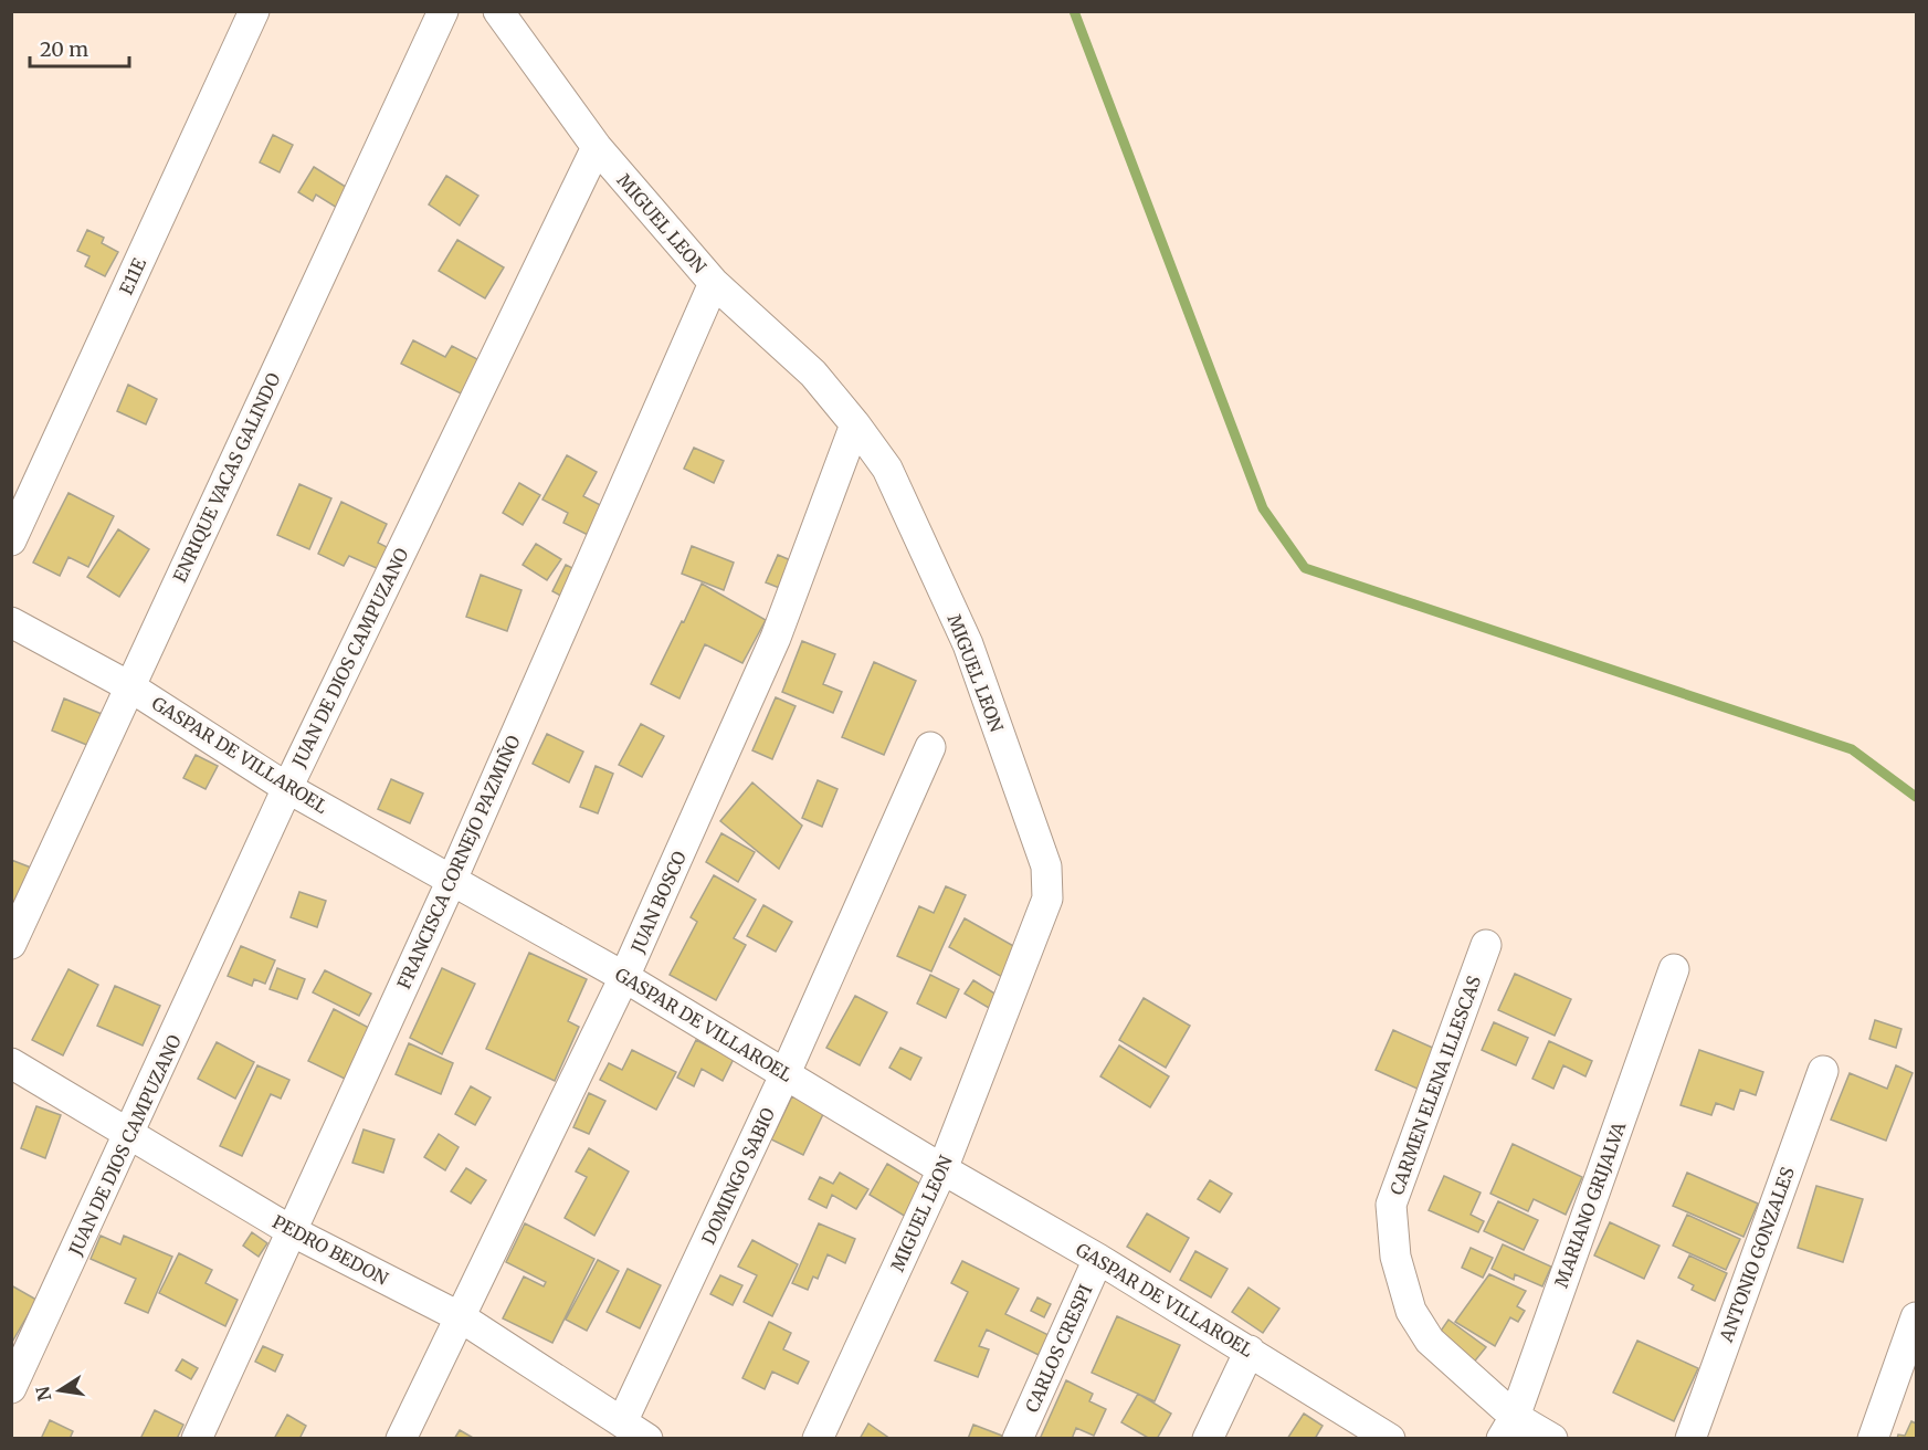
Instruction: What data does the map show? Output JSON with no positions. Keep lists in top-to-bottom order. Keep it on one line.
{"streets":{"street":["MIGUEL LEON","E11E","ENRIQUE VACAS GALINDO","JUAN DE DIOS CAMPUZANO","GASPAR DE VILLAROEL","FRANCISCA CORNEJO PAZMIÑO","JUAN BOSCO","CARMEN ELENA ILLESCAS","DOMINGO SABIO","MARIANO GRIJALVA","PEDRO BEDON","ANTONIO GONZALES","CARLOS CRESPI"]},"crossings":[["MIGUEL LEON","JUAN DE DIOS CAMPUZANO"],["MIGUEL LEON","GASPAR DE VILLAROEL"],["MIGUEL LEON","FRANCISCA CORNEJO PAZMIÑO"],["MIGUEL LEON","JUAN BOSCO"],["ENRIQUE VACAS GALINDO","GASPAR DE VILLAROEL"],["JUAN DE DIOS CAMPUZANO","GASPAR DE VILLAROEL"],["JUAN DE DIOS CAMPUZANO","PEDRO BEDON"],["GASPAR DE VILLAROEL","FRANCISCA CORNEJO PAZMIÑO"],["GASPAR DE VILLAROEL","JUAN BOSCO"],["GASPAR DE VILLAROEL","DOMINGO SABIO"],["GASPAR DE VILLAROEL","CARLOS CRESPI"],["FRANCISCA CORNEJO PAZMIÑO","PEDRO BEDON"],["JUAN BOSCO","PEDRO BEDON"],["CARMEN ELENA ILLESCAS","MARIANO GRIJALVA"],["DOMINGO SABIO","PEDRO BEDON"]],"scale_bar":"20 m","north":"left"}
